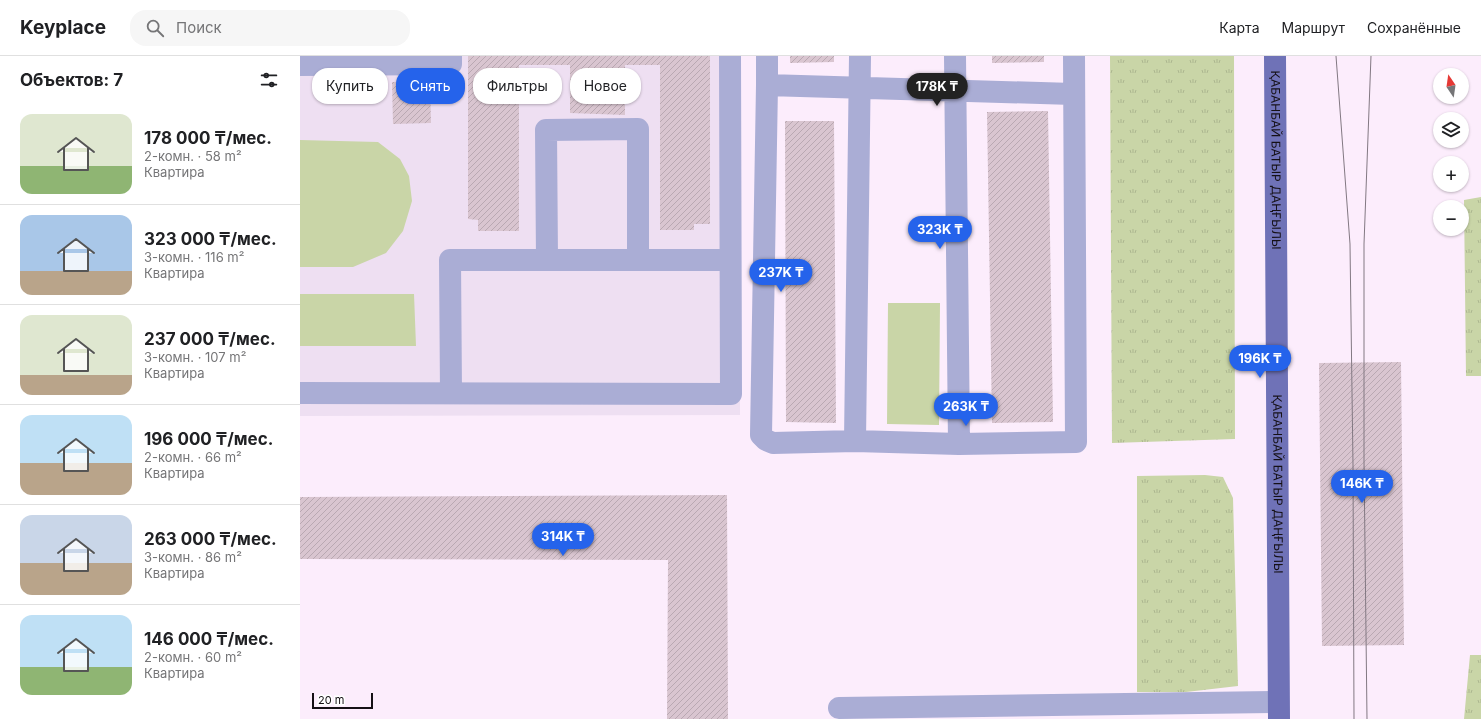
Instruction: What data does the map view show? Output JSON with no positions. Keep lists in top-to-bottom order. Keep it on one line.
{"streets":{"main road":["ҚАБАНБАЙ БАТЫР ДАҢҒЫЛЫ"]},"scale_bar":"20 m","north":"top","page":{"header":"Keyplace","search":"Поиск","nav":["Карта","Маршрут","Сохранённые"],"heading":"Объектов: 7","map_buttons":["+","−"],"chip":["Купить","Снять","Фильтры","Новое"],"price":["178K ₸","323K ₸","237K ₸","196K ₸","263K ₸","146K ₸","314K ₸"],"list":[{"name":"178 000 ₸/мес.","note":"2-комн. · 58 m² · Квартира"},{"name":"323 000 ₸/мес.","note":"3-комн. · 116 m² · Квартира"},{"name":"237 000 ₸/мес.","note":"3-комн. · 107 m² · Квартира"},{"name":"196 000 ₸/мес.","note":"2-комн. · 66 m² · Квартира"},{"name":"263 000 ₸/мес.","note":"3-комн. · 86 m² · Квартира"},{"name":"146 000 ₸/мес.","note":"2-комн. · 60 m² · Квартира"}],"scale":"20 m"}}
